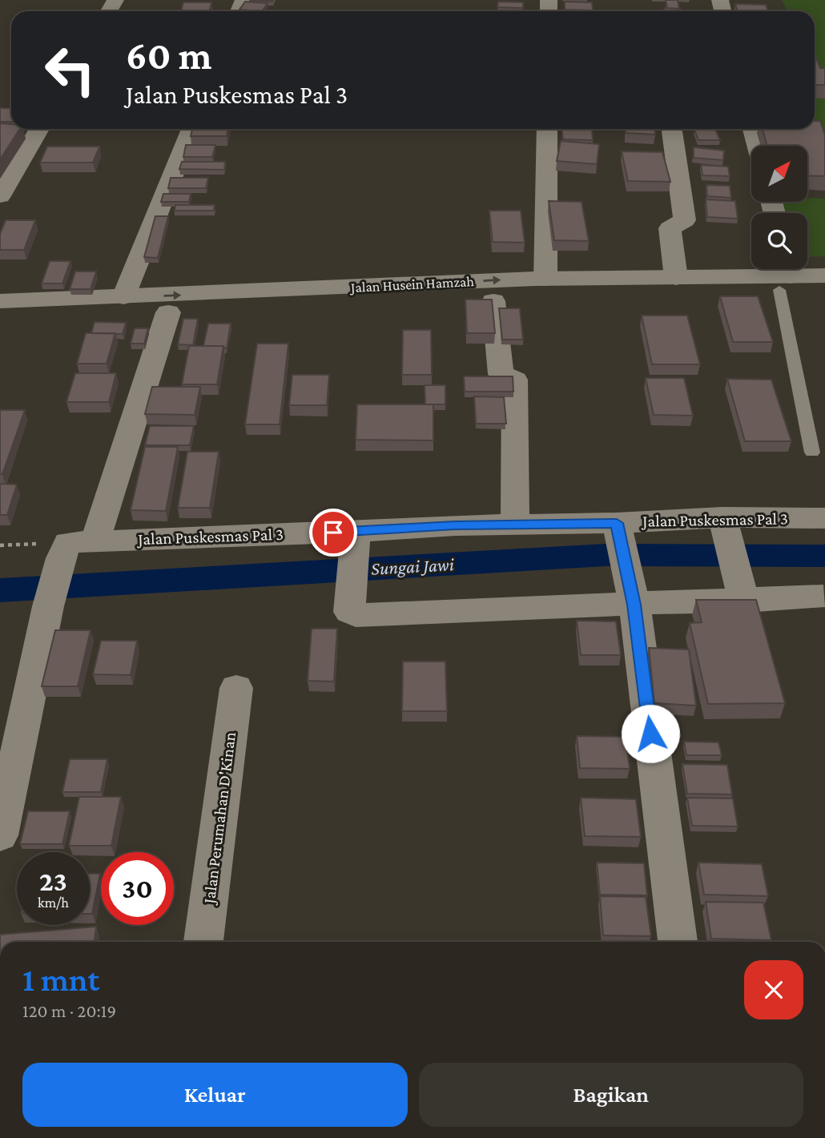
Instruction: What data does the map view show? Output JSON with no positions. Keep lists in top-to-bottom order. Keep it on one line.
{"streets":{"street":["Jalan Husein Hamzah","Jalan Puskesmas Pal 3","Jalan Perumahan D'Kinan"]},"water":["Sungai Jawi"],"north":"top right","page":{"turn":["60 m","Jalan Puskesmas Pal 3"],"speed":"23 km/h","limit":"30","heading":["1 mnt","120 m · 20:19"],"buttons":["Keluar","Bagikan"]}}
